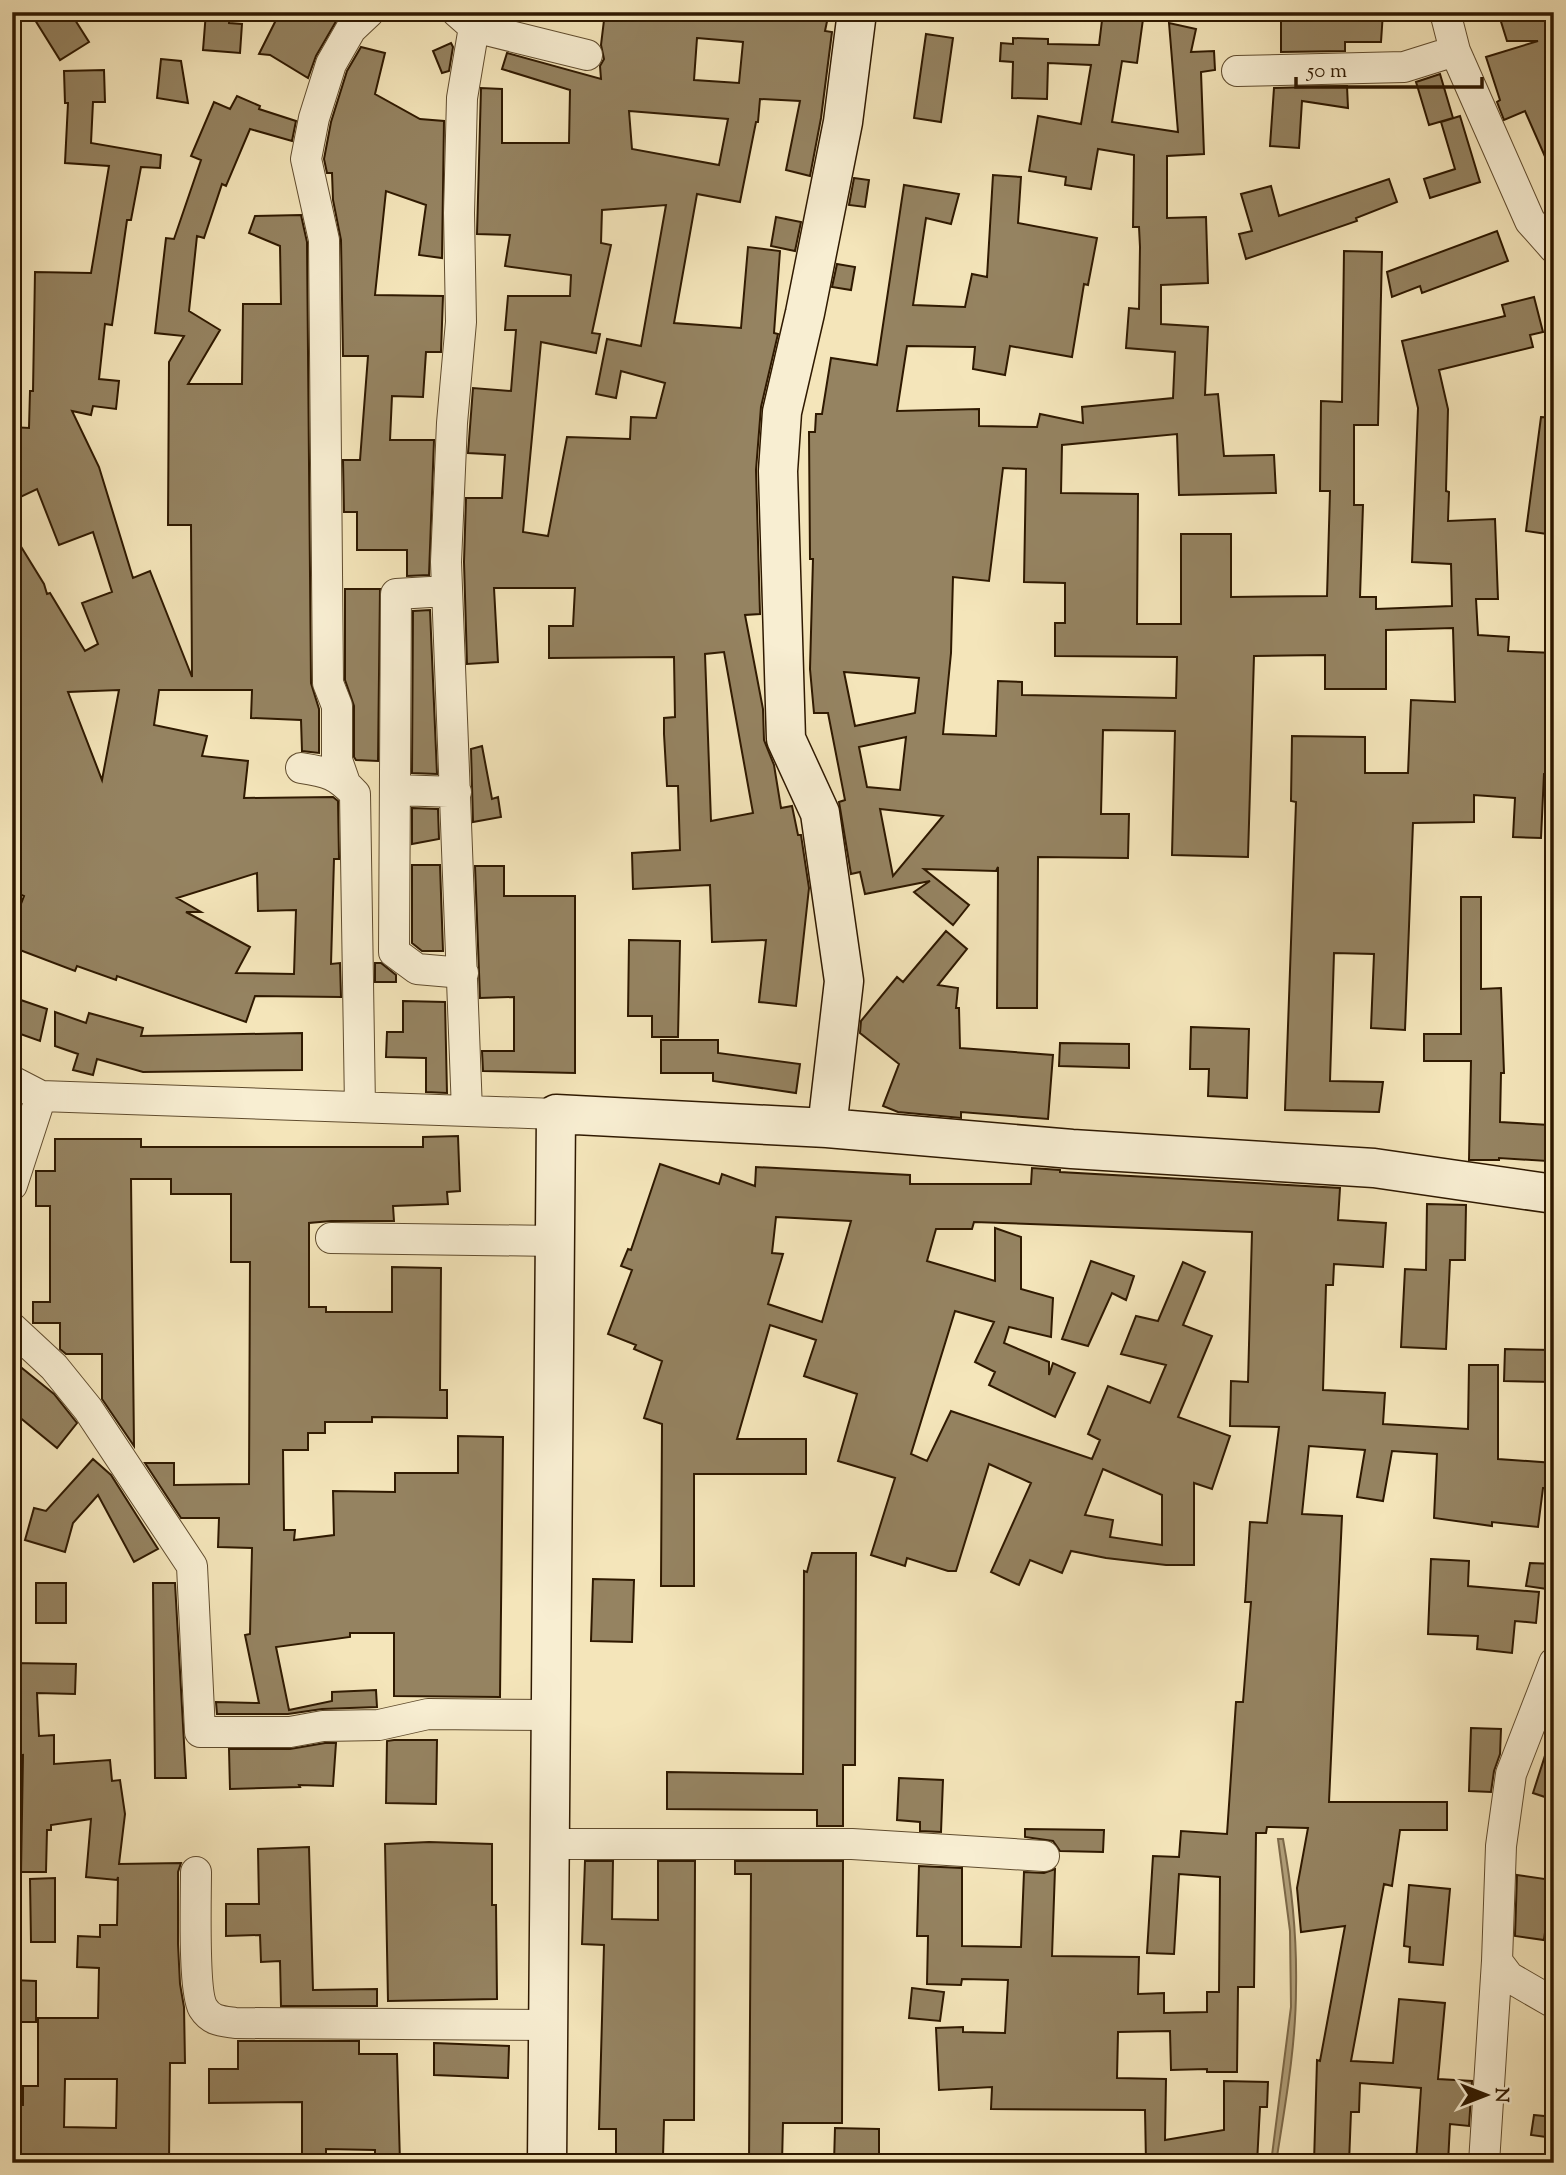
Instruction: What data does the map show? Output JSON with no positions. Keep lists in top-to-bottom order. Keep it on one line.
{"scale_bar":"50 m","north":"right"}
